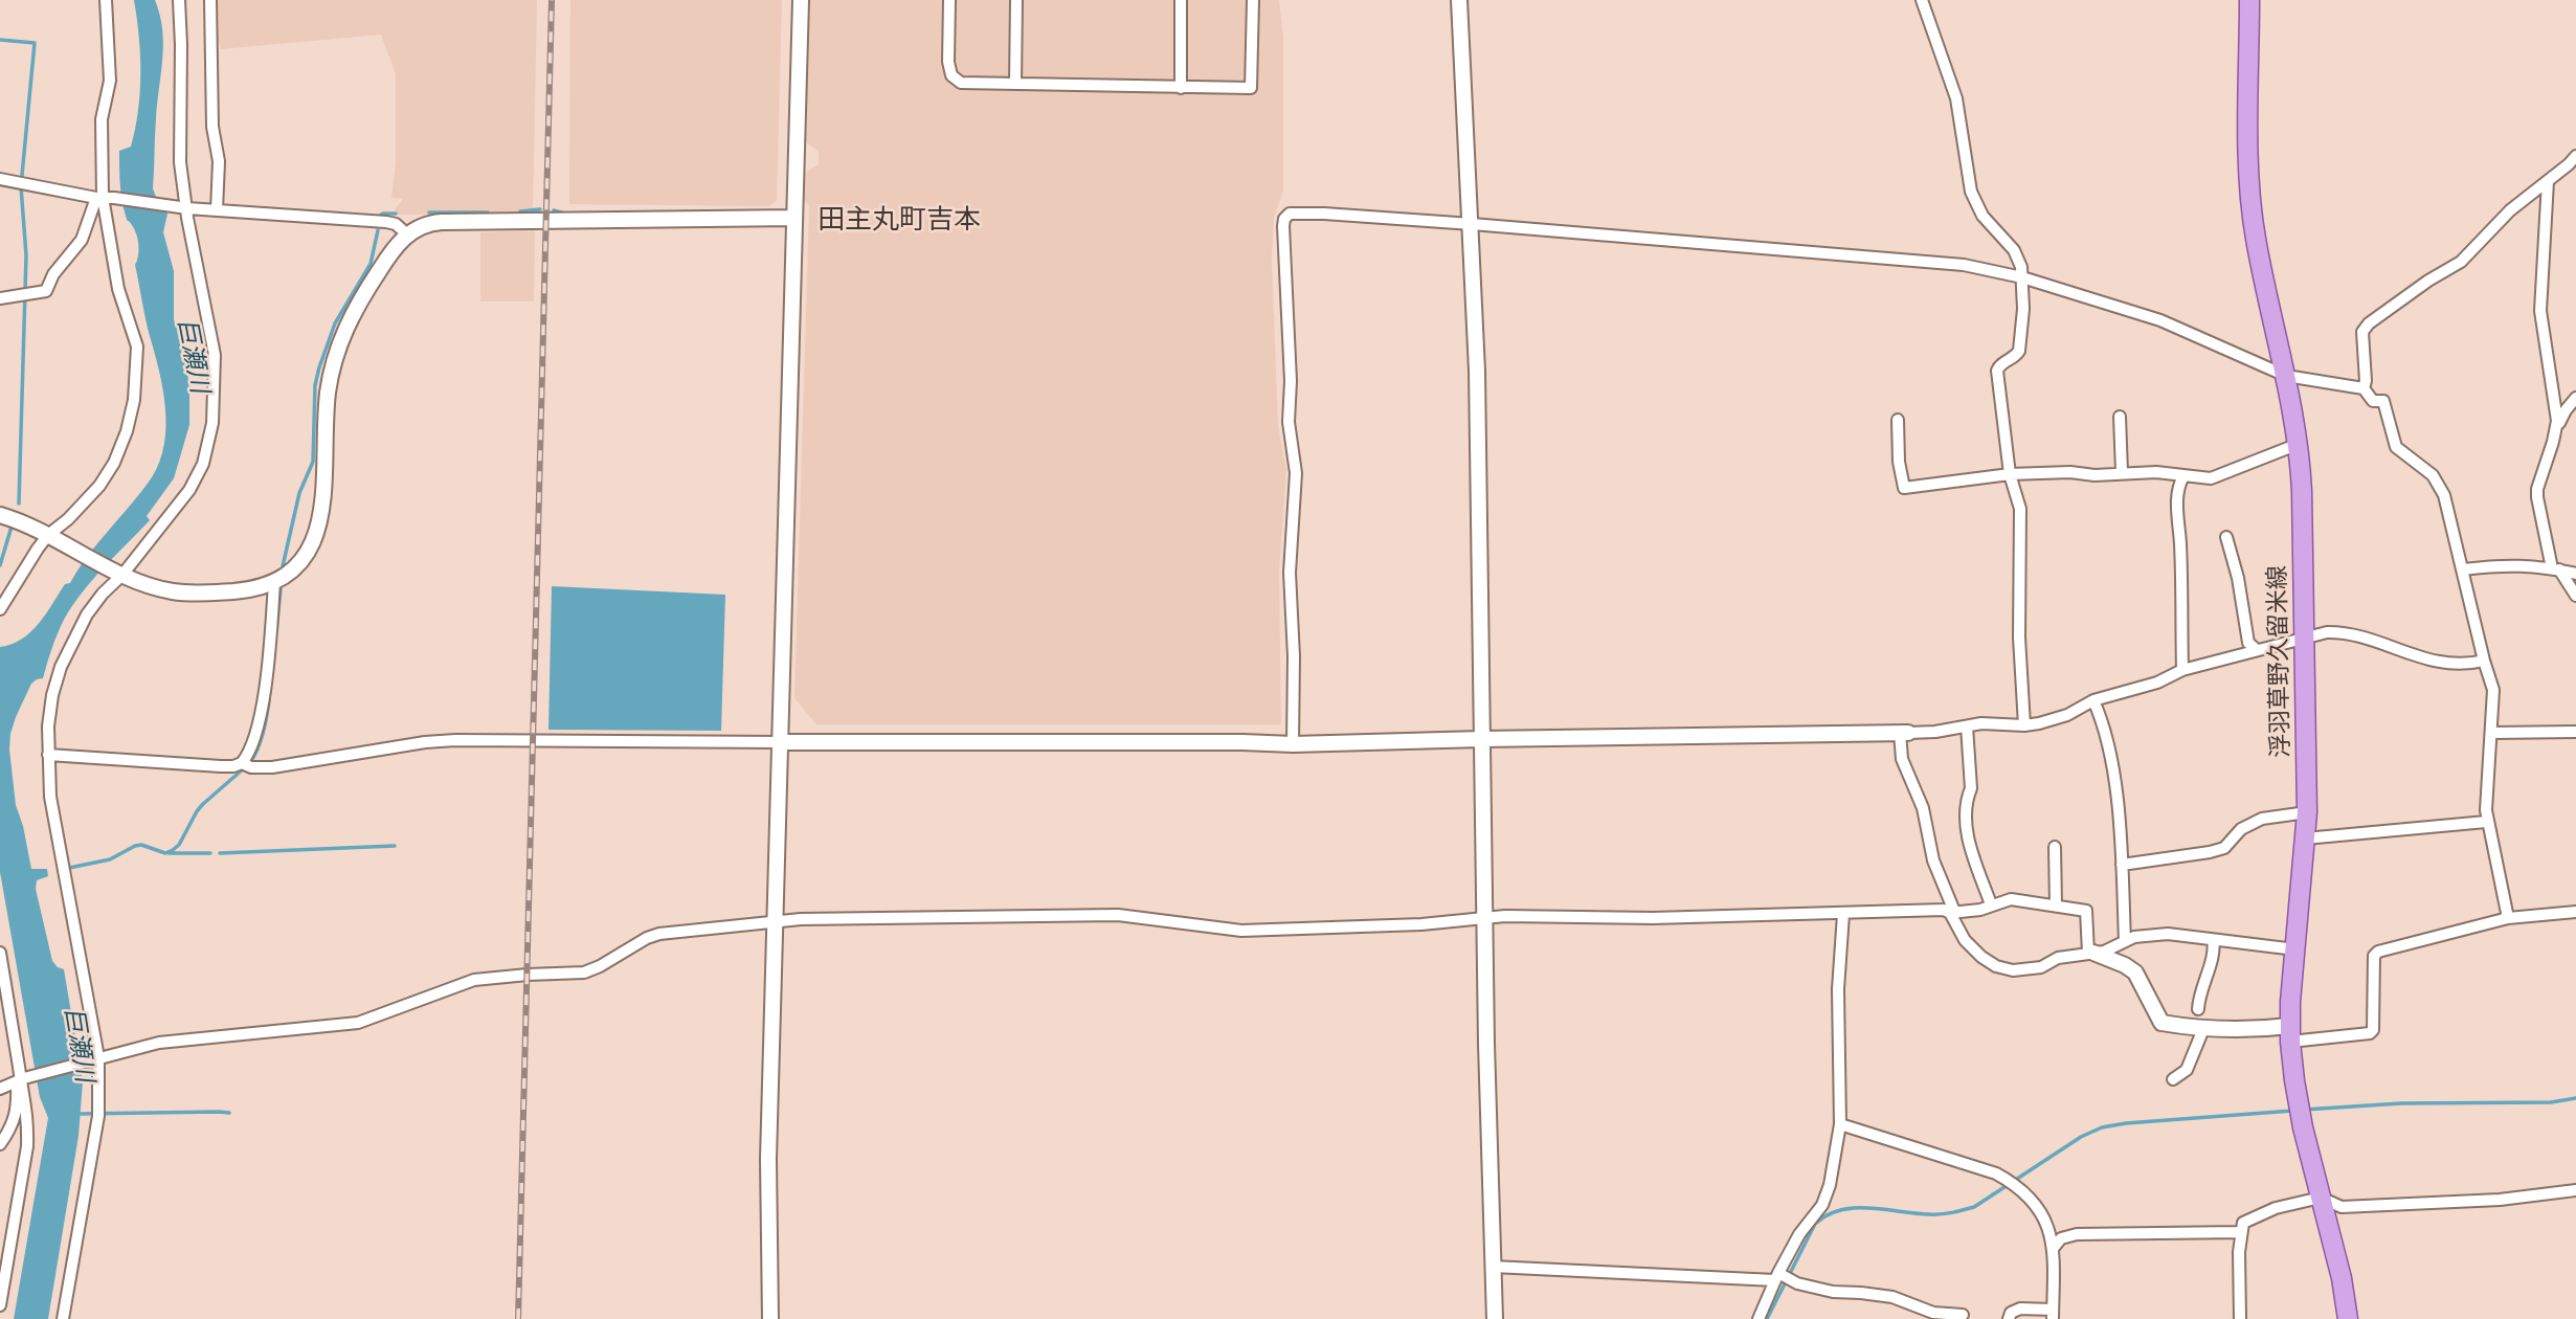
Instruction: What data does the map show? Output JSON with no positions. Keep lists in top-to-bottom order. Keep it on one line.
{"streets":{"main road":["浮羽草野久留米線"]},"districts":["田主丸町吉本"],"water":["巨瀬川"]}
